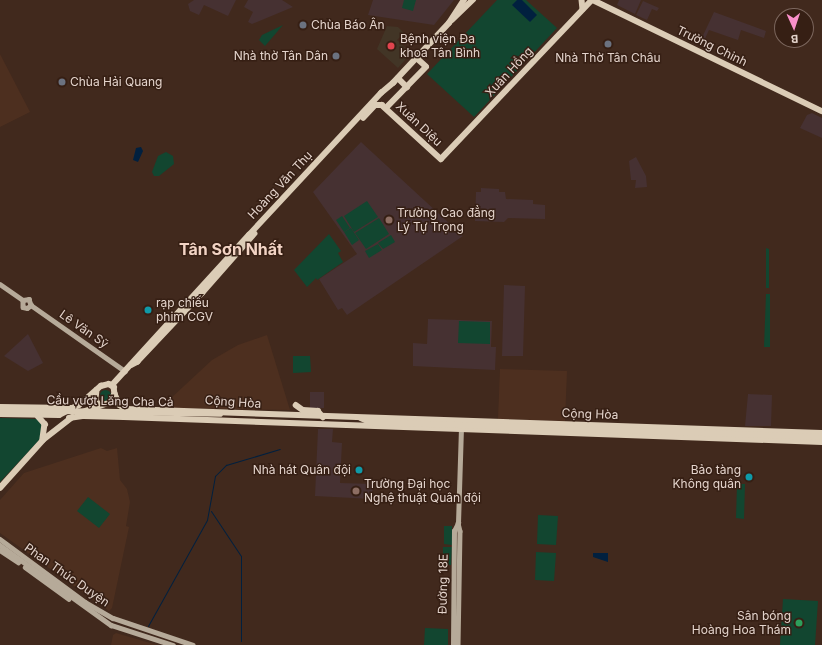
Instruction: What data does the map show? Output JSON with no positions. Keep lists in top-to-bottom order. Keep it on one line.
{"streets":{"main road":["Trường Chinh","Xuân Hồng","Xuân Diệu","Hoàng Văn Thụ","Lê Văn Sỹ","Cầu vượt Lăng Cha Cả","Cộng Hòa","Phan Thúc Duyện","Đường 18E"]},"crossings":[["Trường Chinh","Xuân Hồng"],["Xuân Hồng","Xuân Diệu"],["Xuân Diệu","Hoàng Văn Thụ"],["Hoàng Văn Thụ","Lê Văn Sỹ"],["Hoàng Văn Thụ","Cộng Hòa"],["Cầu vượt Lăng Cha Cả","Cộng Hòa"],["Cộng Hòa","Đường 18E"]],"districts":["Tân Sơn Nhất"],"places":["Chùa Báo Ân","Nhà Thờ Tân Châu","Bệnh viện Đa khoa Tân Bình","Nhà thờ Tân Dân","Chùa Hải Quang","Trường Cao đẳng Lý Tự Trọng","rạp chiếu phim CGV","Nhà hát Quân đội","Bảo tàng Không quân","Trường Đại học Nghệ thuật Quân đội","Sân bóng Hoàng Hoa Thám"],"north":"bottom"}
